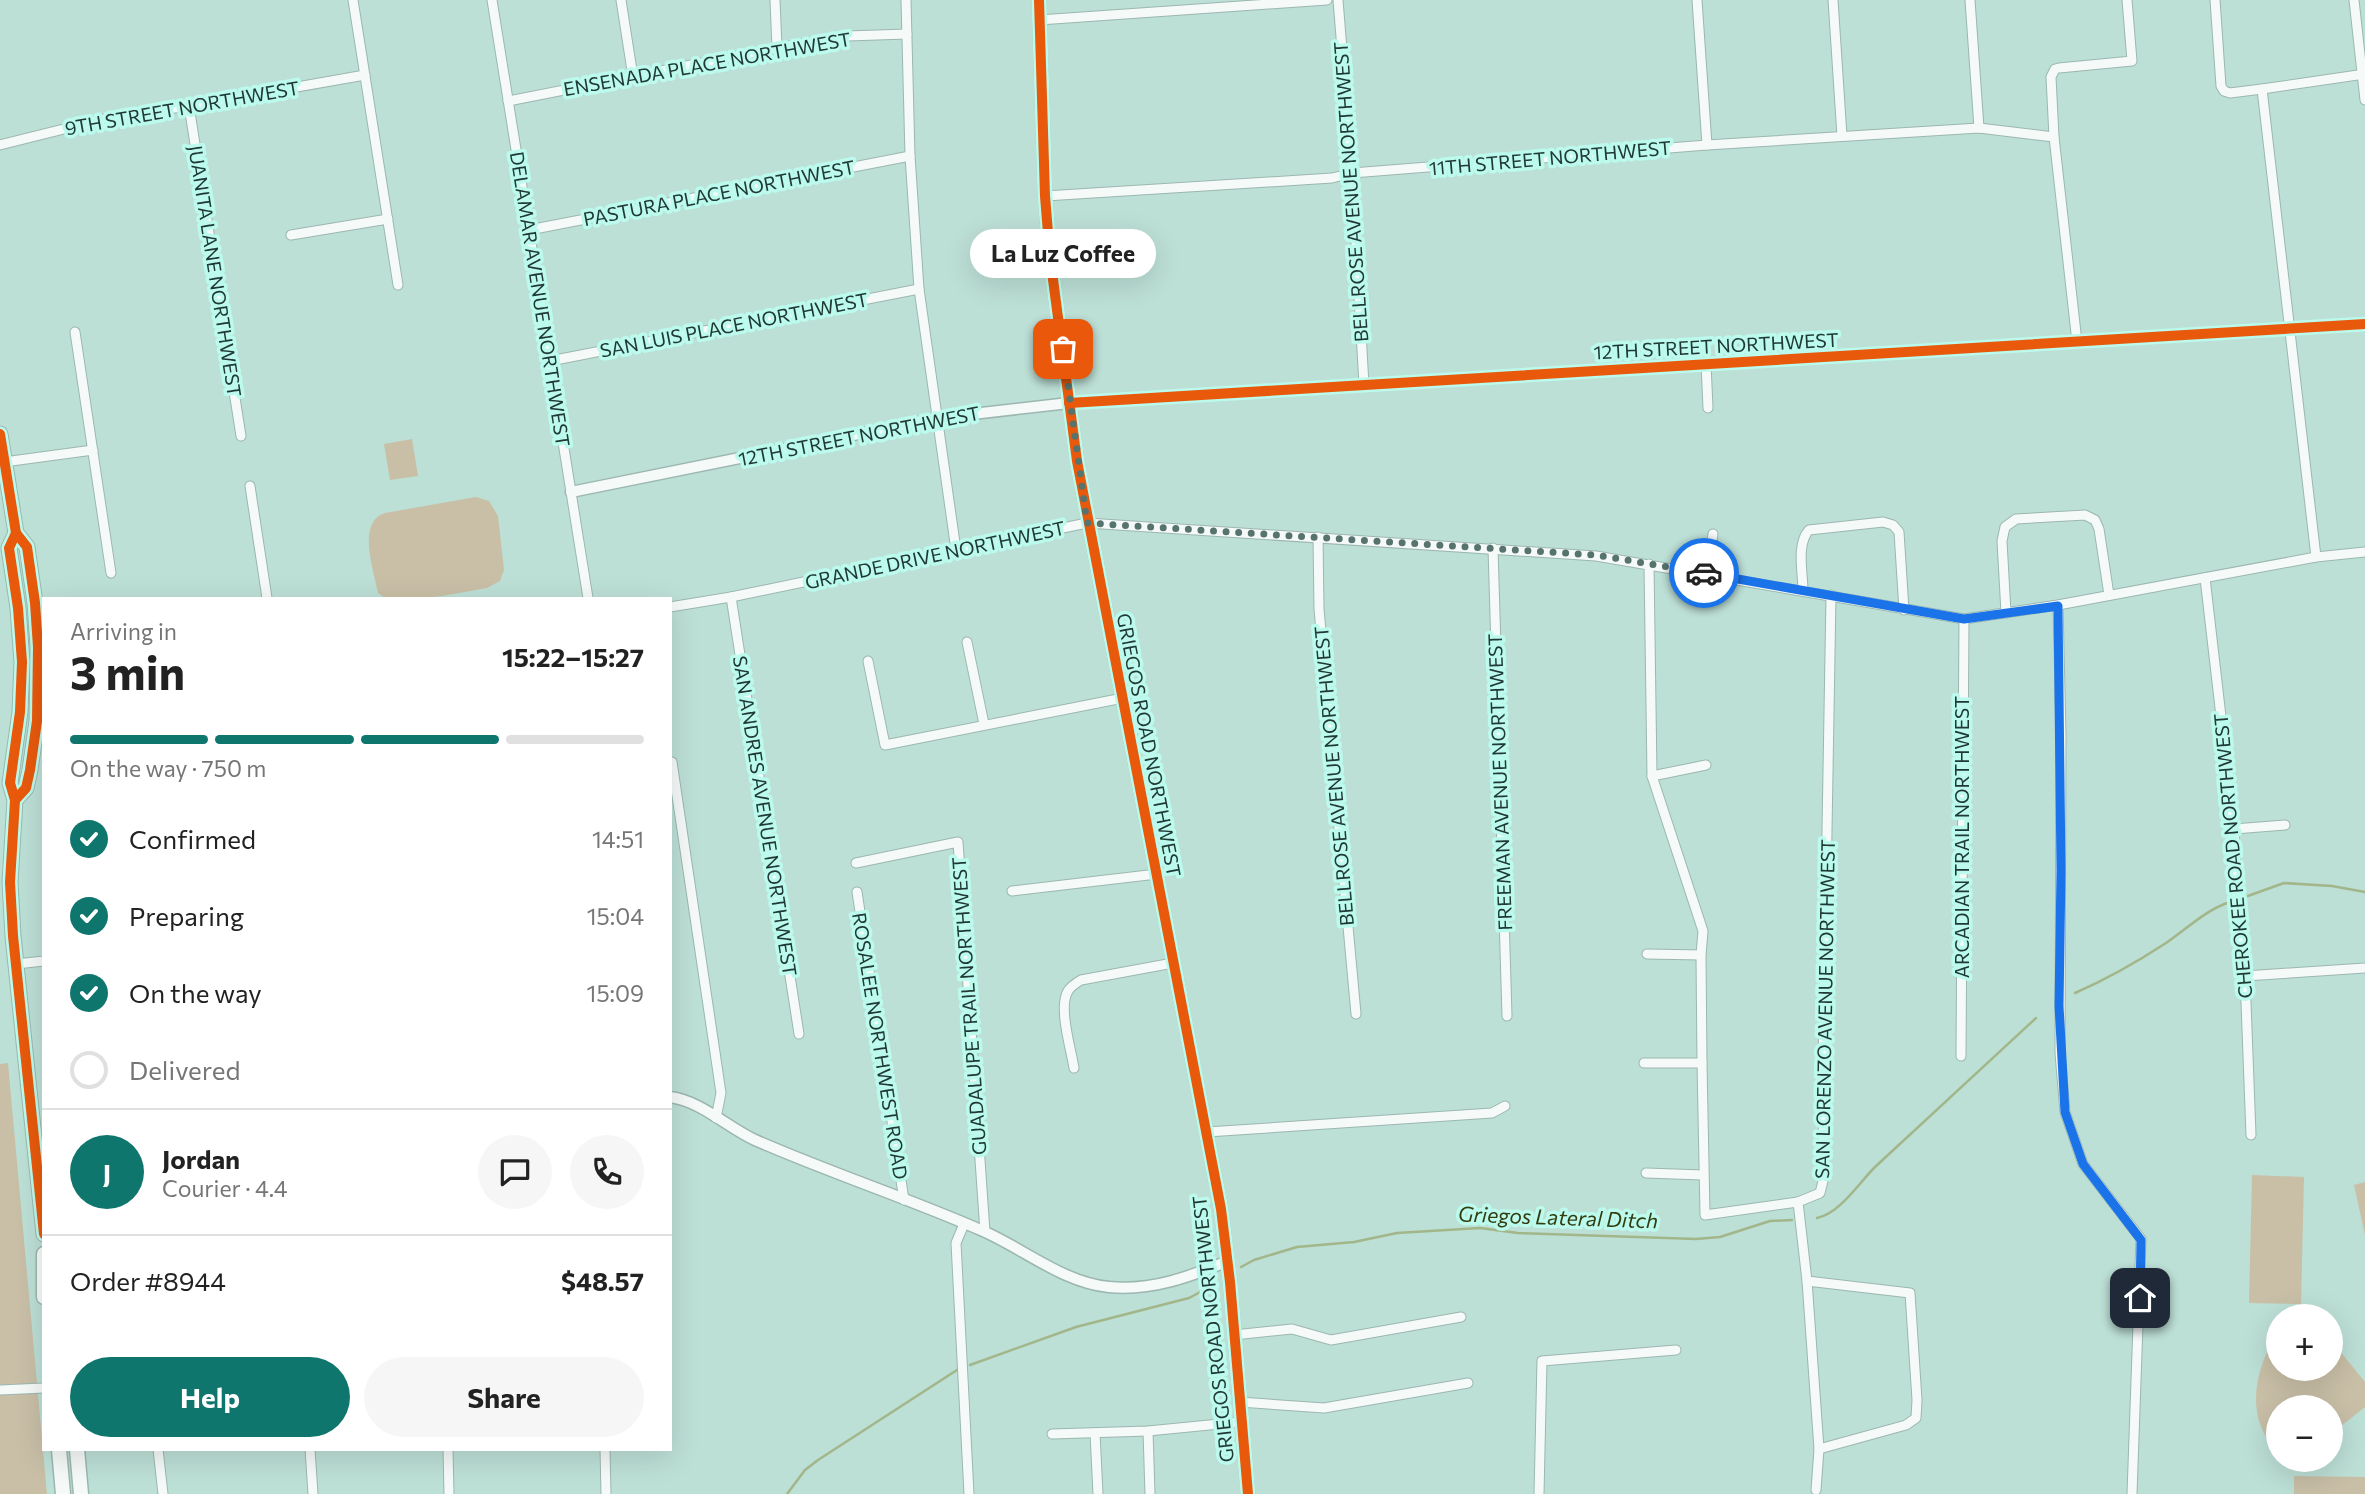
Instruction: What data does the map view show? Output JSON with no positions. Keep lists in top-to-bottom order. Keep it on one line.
{"streets":{"main road":["GRIEGOS ROAD NORTHWEST"],"street":["ENSENADA PLACE NORTHWEST","9TH STREET NORTHWEST","11TH STREET NORTHWEST","BELLROSE AVENUE NORTHWEST","PASTURA PLACE NORTHWEST","JUANITA LANE NORTHWEST","DELAMAR AVENUE NORTHWEST","SAN LUIS PLACE NORTHWEST","12TH STREET NORTHWEST","GRANDE DRIVE NORTHWEST","FREEMAN AVENUE NORTHWEST","SAN ANDRES AVENUE NORTHWEST","ARCADIAN TRAIL NORTHWEST","CHEROKEE ROAD NORTHWEST","GUADALUPE TRAIL NORTHWEST","SAN LORENZO AVENUE NORTHWEST","ROSALEE NORTHWEST ROAD"]},"crossings":[["ENSENADA PLACE NORTHWEST","DELAMAR AVENUE NORTHWEST"],["9TH STREET NORTHWEST","JUANITA LANE NORTHWEST"],["11TH STREET NORTHWEST","BELLROSE AVENUE NORTHWEST"],["11TH STREET NORTHWEST","GRIEGOS ROAD NORTHWEST"],["BELLROSE AVENUE NORTHWEST","12TH STREET NORTHWEST"],["BELLROSE AVENUE NORTHWEST","GRANDE DRIVE NORTHWEST"],["PASTURA PLACE NORTHWEST","DELAMAR AVENUE NORTHWEST"],["DELAMAR AVENUE NORTHWEST","SAN LUIS PLACE NORTHWEST"],["DELAMAR AVENUE NORTHWEST","12TH STREET NORTHWEST"],["12TH STREET NORTHWEST","GRIEGOS ROAD NORTHWEST"],["GRANDE DRIVE NORTHWEST","GRIEGOS ROAD NORTHWEST"],["GRANDE DRIVE NORTHWEST","FREEMAN AVENUE NORTHWEST"],["GRANDE DRIVE NORTHWEST","SAN ANDRES AVENUE NORTHWEST"],["GRANDE DRIVE NORTHWEST","ARCADIAN TRAIL NORTHWEST"],["GRANDE DRIVE NORTHWEST","CHEROKEE ROAD NORTHWEST"],["GRANDE DRIVE NORTHWEST","SAN LORENZO AVENUE NORTHWEST"]],"water":["Griegos Lateral Ditch"],"places":["La Luz Coffee"],"page":{"bubble":"La Luz Coffee","heading":["3 min","Arriving in","15:22–15:27"],"panel":["Jordan","Courier · 4.4","Order #8944","$48.57"],"bar":"On the way · 750 m","list":[["Confirmed","14:51"],["Preparing","15:04"],["On the way","15:09"],"Delivered"],"round":"J","map_buttons":["+","−"],"buttons":["Help","Share"]}}
